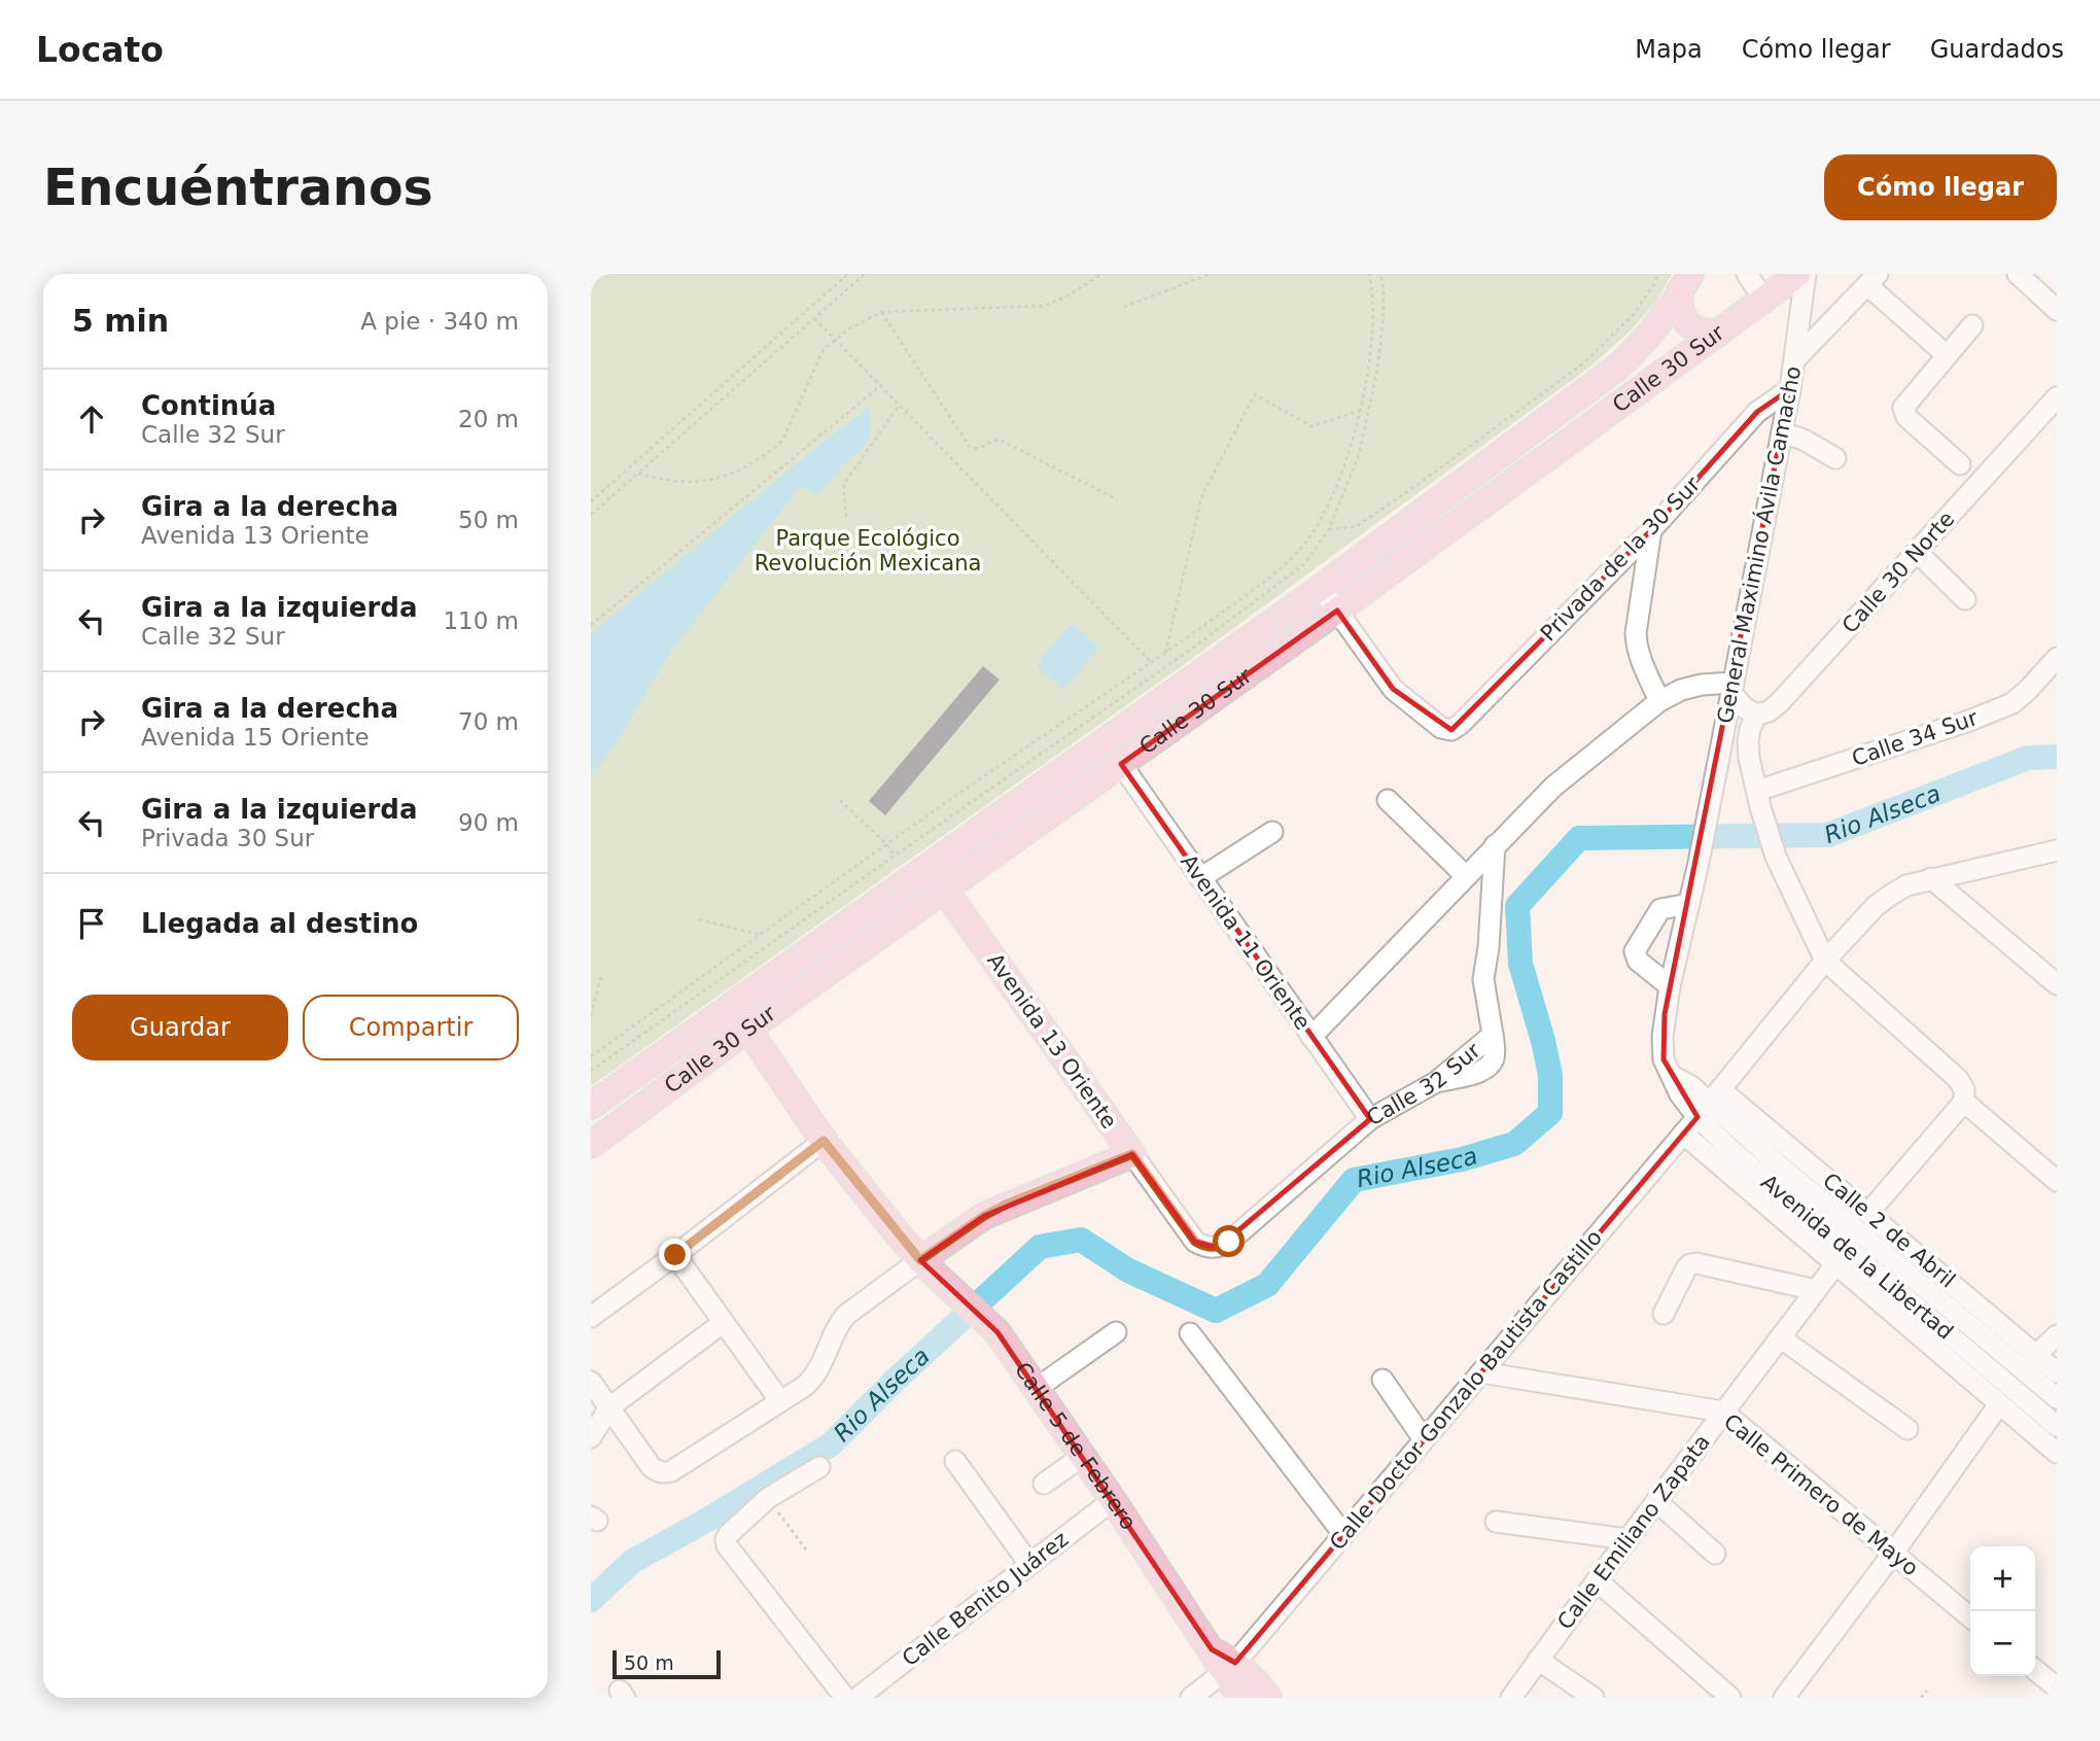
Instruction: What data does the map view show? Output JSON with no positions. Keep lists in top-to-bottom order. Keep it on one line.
{"streets":{"main road":["Calle 30 Sur","Avenida 13 Oriente","Calle 5 de Febrero"],"street":["General Maximino Ávila Camacho","Privada de la 30 Sur","Calle 30 Norte","Calle 34 Sur","Avenida 11 Oriente","Calle 32 Sur","Calle 2 de Abril","Avenida de la Libertad","Calle Doctor Gonzalo Bautista Castillo","Calle Primero de Mayo","Calle Emiliano Zapata","Calle Benito Juárez"]},"crossings":[["Calle 30 Sur","Privada de la 30 Sur"],["Calle 30 Sur","Avenida 11 Oriente"],["Calle 30 Sur","Avenida 13 Oriente"],["Calle 30 Sur","Calle 5 de Febrero"],["General Maximino Ávila Camacho","Privada de la 30 Sur"],["General Maximino Ávila Camacho","Avenida de la Libertad"],["Avenida 11 Oriente","Calle 32 Sur"],["Avenida 13 Oriente","Calle 32 Sur"],["Calle 2 de Abril","Avenida de la Libertad"],["Calle 2 de Abril","Calle Doctor Gonzalo Bautista Castillo"],["Avenida de la Libertad","Calle Doctor Gonzalo Bautista Castillo"],["Calle Doctor Gonzalo Bautista Castillo","Calle 5 de Febrero"],["Calle Doctor Gonzalo Bautista Castillo","Calle Primero de Mayo"],["Calle 5 de Febrero","Calle Benito Juárez"],["Calle Primero de Mayo","Calle Emiliano Zapata"]],"water":["Rio Alseca"],"parks":["Parque Ecológico Revolución Mexicana"],"scale_bar":"50 m","page":{"header":"Locato","nav":["Mapa","Cómo llegar","Guardados"],"buttons":["Cómo llegar",["Guardar","Compartir"]],"title":"Encuéntranos","heading":["5 min","A pie · 340 m"],"list":[["Continúa","Calle 32 Sur","20 m"],["Gira a la derecha","Avenida 13 Oriente","50 m"],["Gira a la izquierda","Calle 32 Sur","110 m"],["Gira a la derecha","Avenida 15 Oriente","70 m"],["Gira a la izquierda","Privada 30 Sur","90 m"],"Llegada al destino"],"map_buttons":["+","−"],"scale":"50 m"}}
